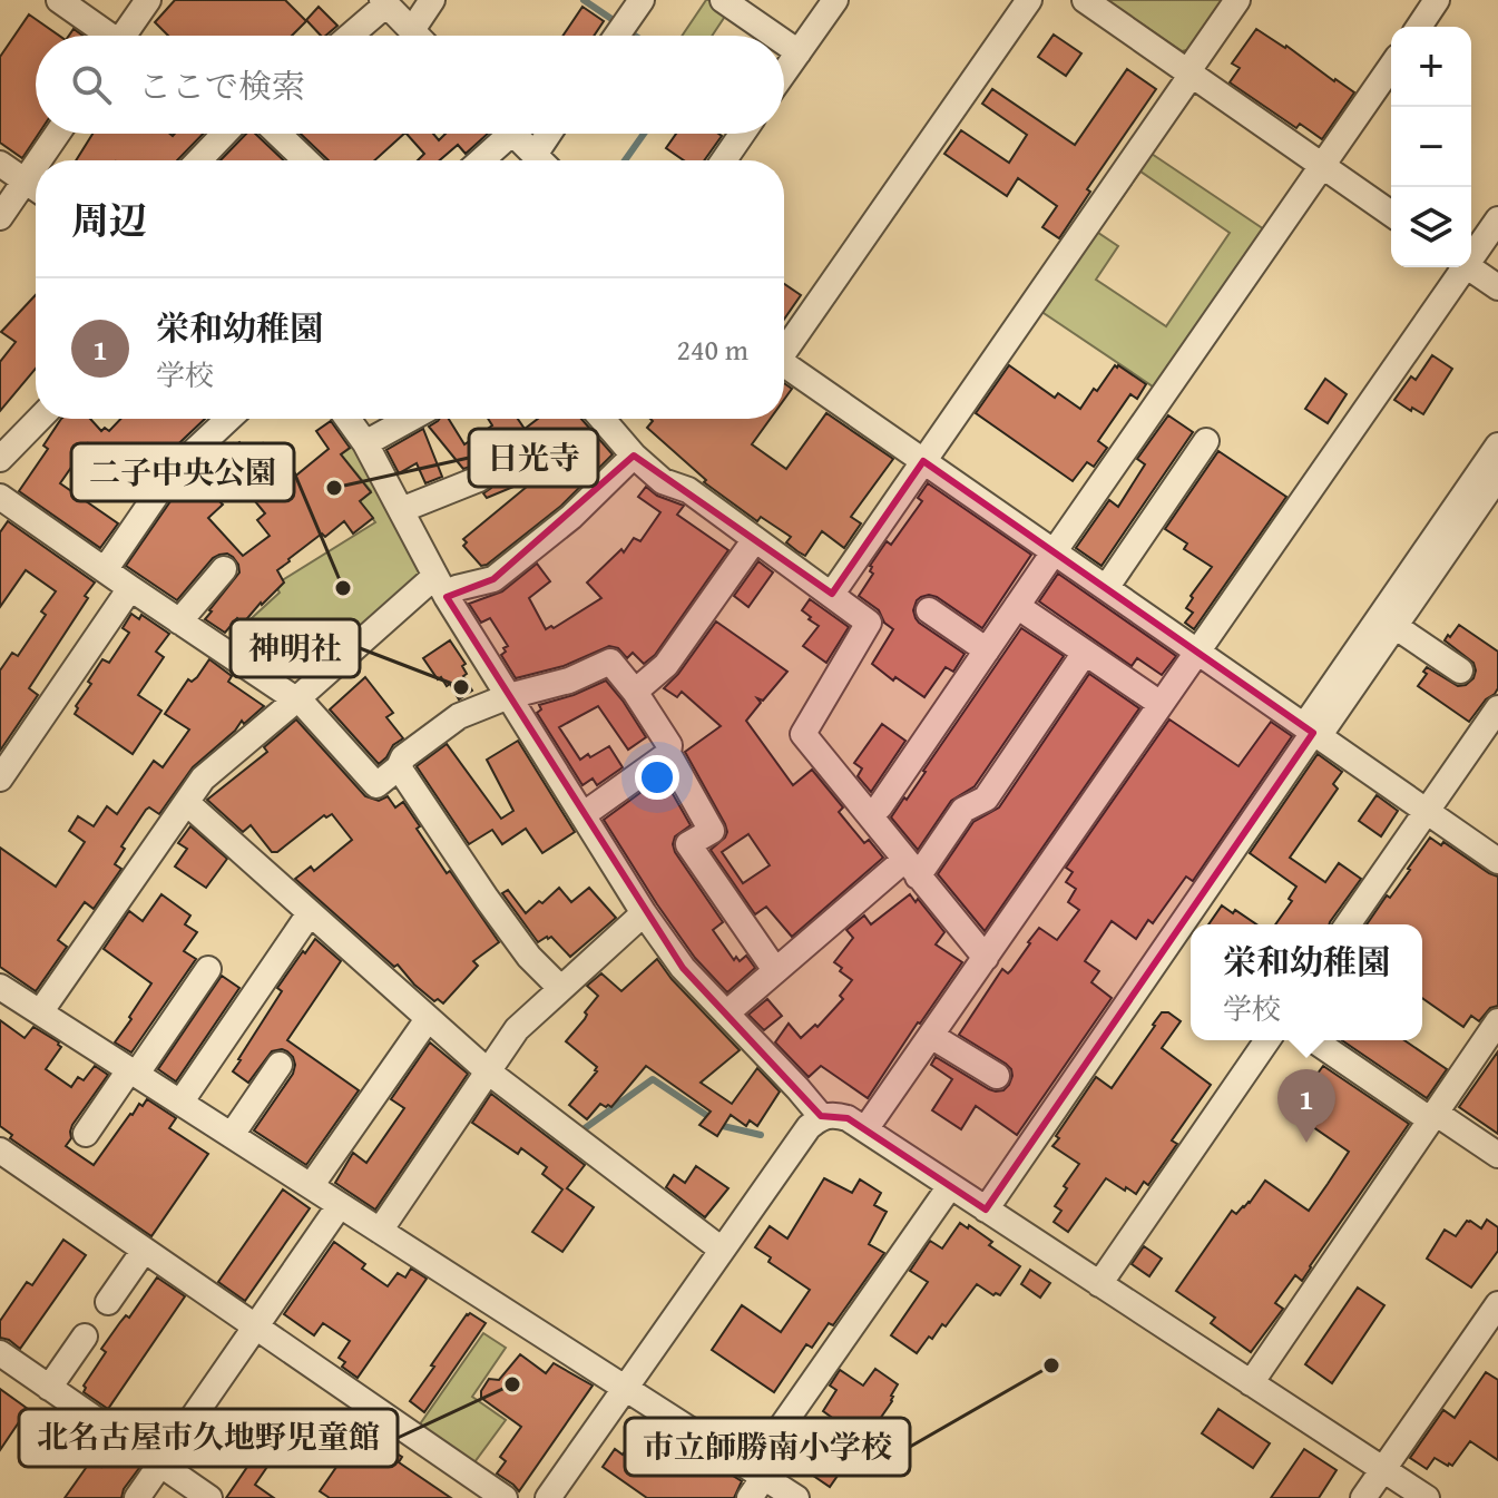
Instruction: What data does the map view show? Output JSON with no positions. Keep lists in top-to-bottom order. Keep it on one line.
{"places":["日光寺","二子中央公園","神明社","市立師勝南小学校","北名古屋市久地野児童館"],"page":{"map_buttons":["+","−"],"search":"ここで検索","heading":"周辺","list":[{"mark":"1","name":"栄和幼稚園","note":"学校","value":"240 m"}],"popup":["栄和幼稚園","学校"],"pins":"1"}}
